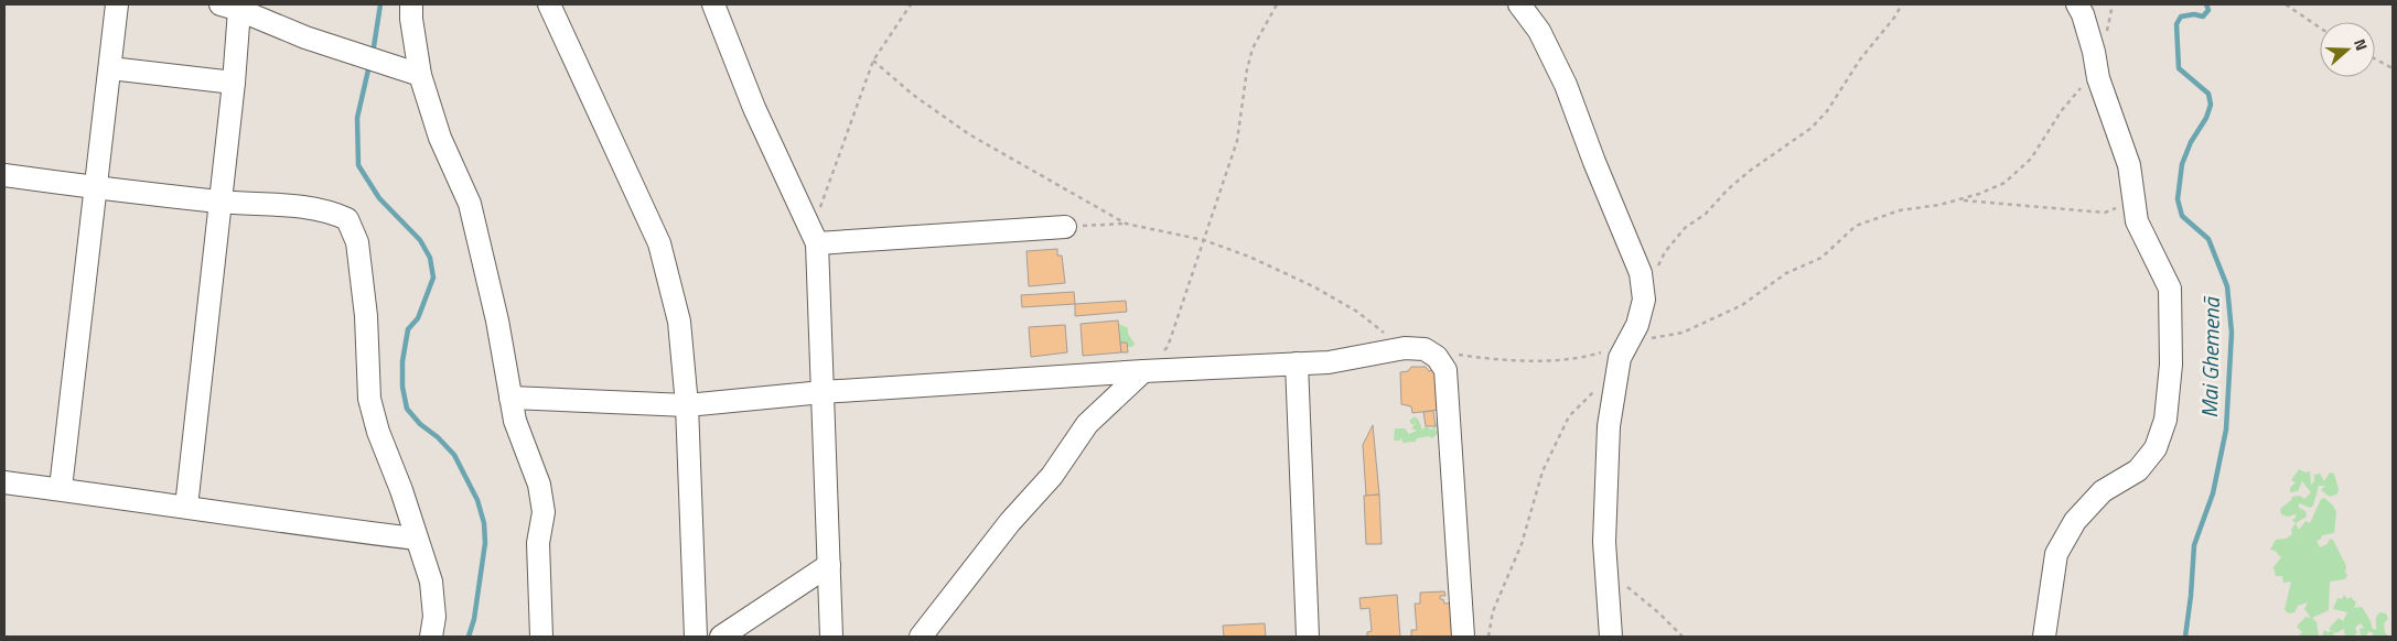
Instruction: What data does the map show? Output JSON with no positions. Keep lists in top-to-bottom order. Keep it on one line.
{"water":["Mai Ghemenā"],"north":"right"}
